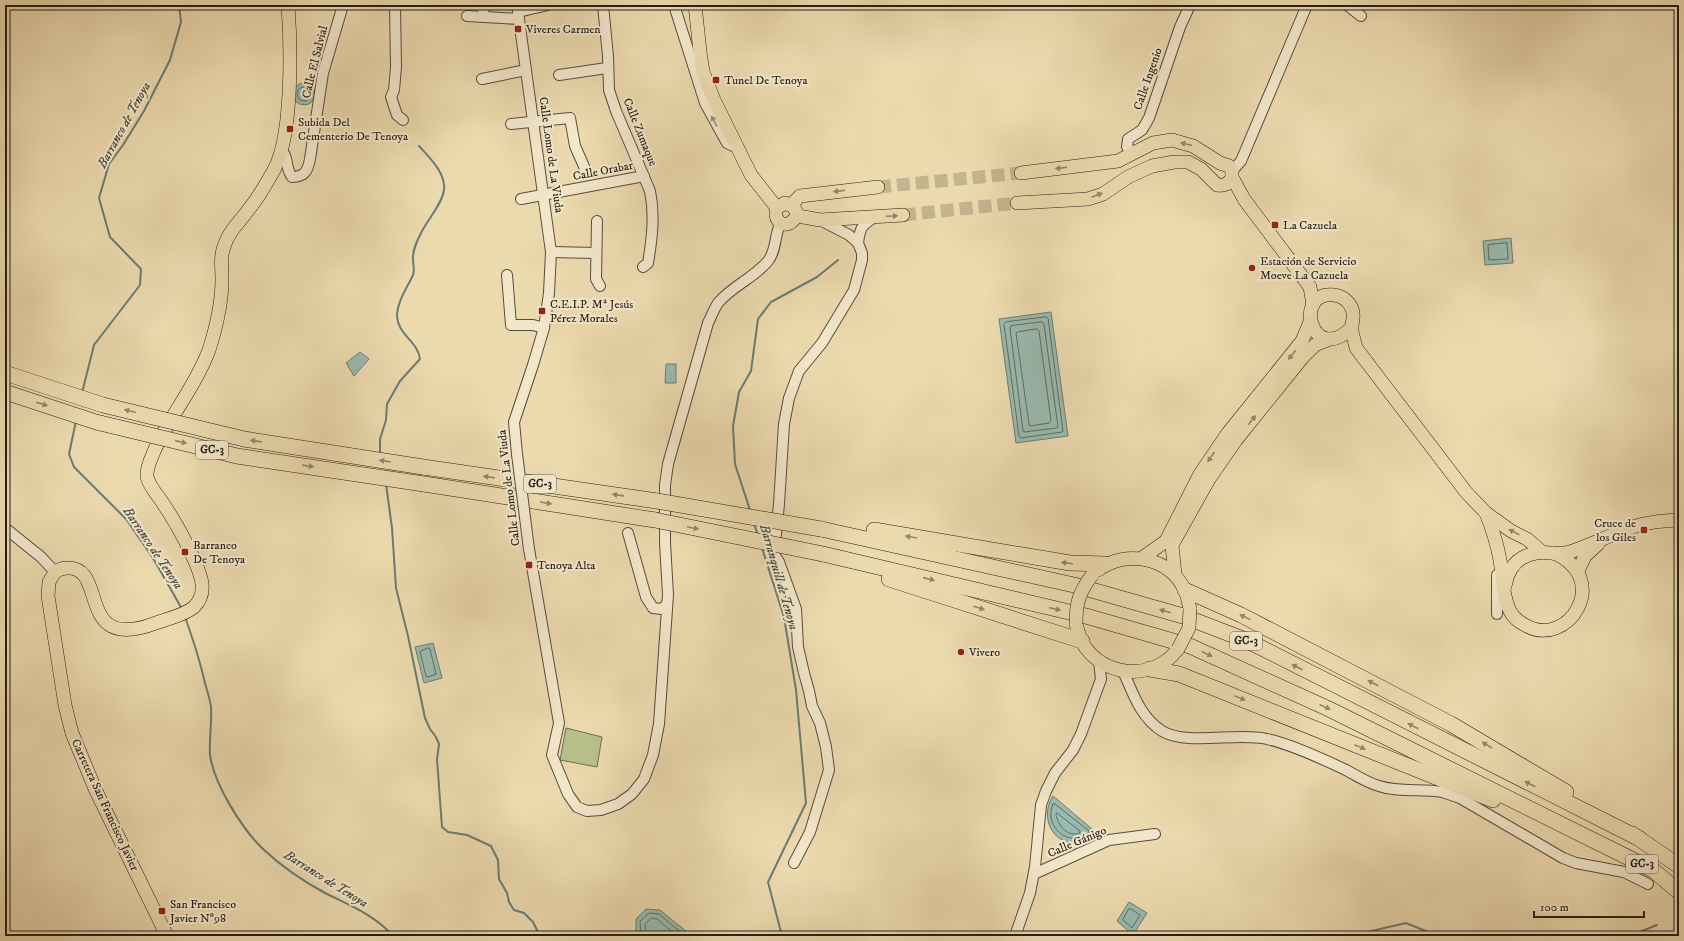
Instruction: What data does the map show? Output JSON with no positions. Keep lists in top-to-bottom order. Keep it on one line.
{"streets":{"highway":["GC-3"],"main road":["Carretera San Francisco Javier"],"street":["Calle El Salvial","Calle Ingenio","Calle Zumaque","Calle Lomo de La Viuda","Calle Orabar","Calle Gánigo"]},"crossings":[["Calle Zumaque","Calle Orabar"],["Calle Lomo de La Viuda","Calle Orabar"]],"water":["Barranco de Tenoya","Barranquill de Tenoya"],"places":{"transit":["Viveres Carmen","Tunel De Tenoya","Subida Del Cementerio De Tenoya","La Cazuela","C.E.I.P. Mª Jesús Pérez Morales","Cruce de los Giles","Barranco De Tenoya","Tenoya Alta","San Francisco Javier Nº98"],"other":["Estación de Servicio Moeve La Cazuela","Vivero"]},"scale_bar":"100 m"}
